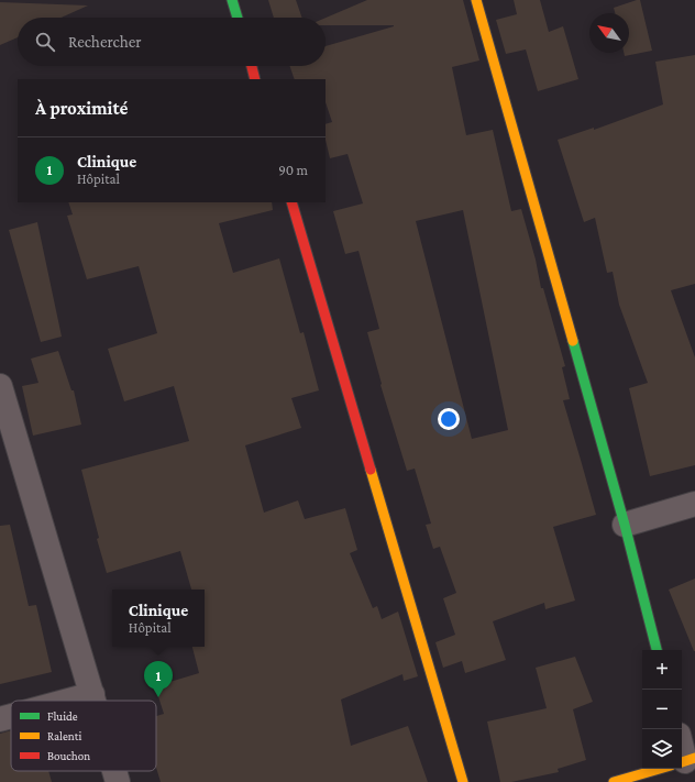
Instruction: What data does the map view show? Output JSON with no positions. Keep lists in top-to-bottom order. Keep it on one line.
{"legend":["Fluide","Ralenti","Bouchon"],"north":"top left","page":{"search":"Rechercher","heading":"À proximité","list":[{"mark":"1","name":"Clinique","note":"Hôpital","value":"90 m"}],"popup":["Clinique","Hôpital"],"map_buttons":["+","−"],"pins":"1"}}
